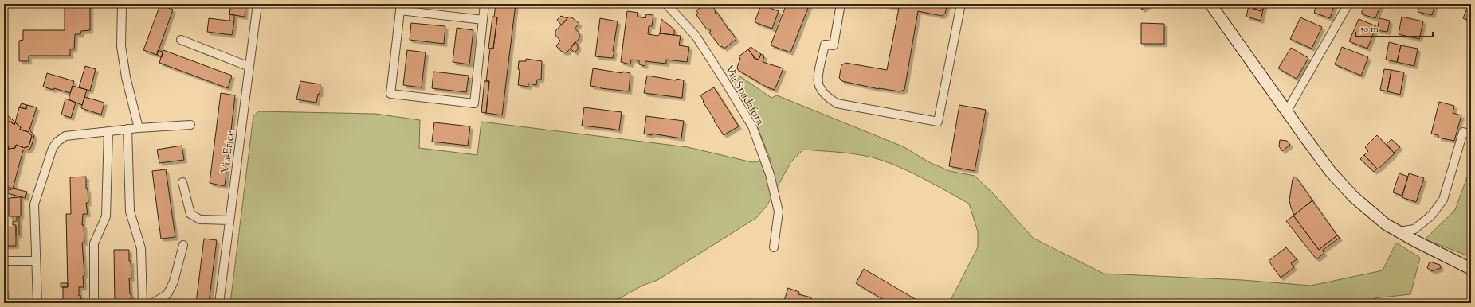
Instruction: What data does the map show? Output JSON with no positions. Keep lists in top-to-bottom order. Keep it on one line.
{"streets":{"street":["Via Spadafora","Via Erice"]},"scale_bar":"50 m"}
